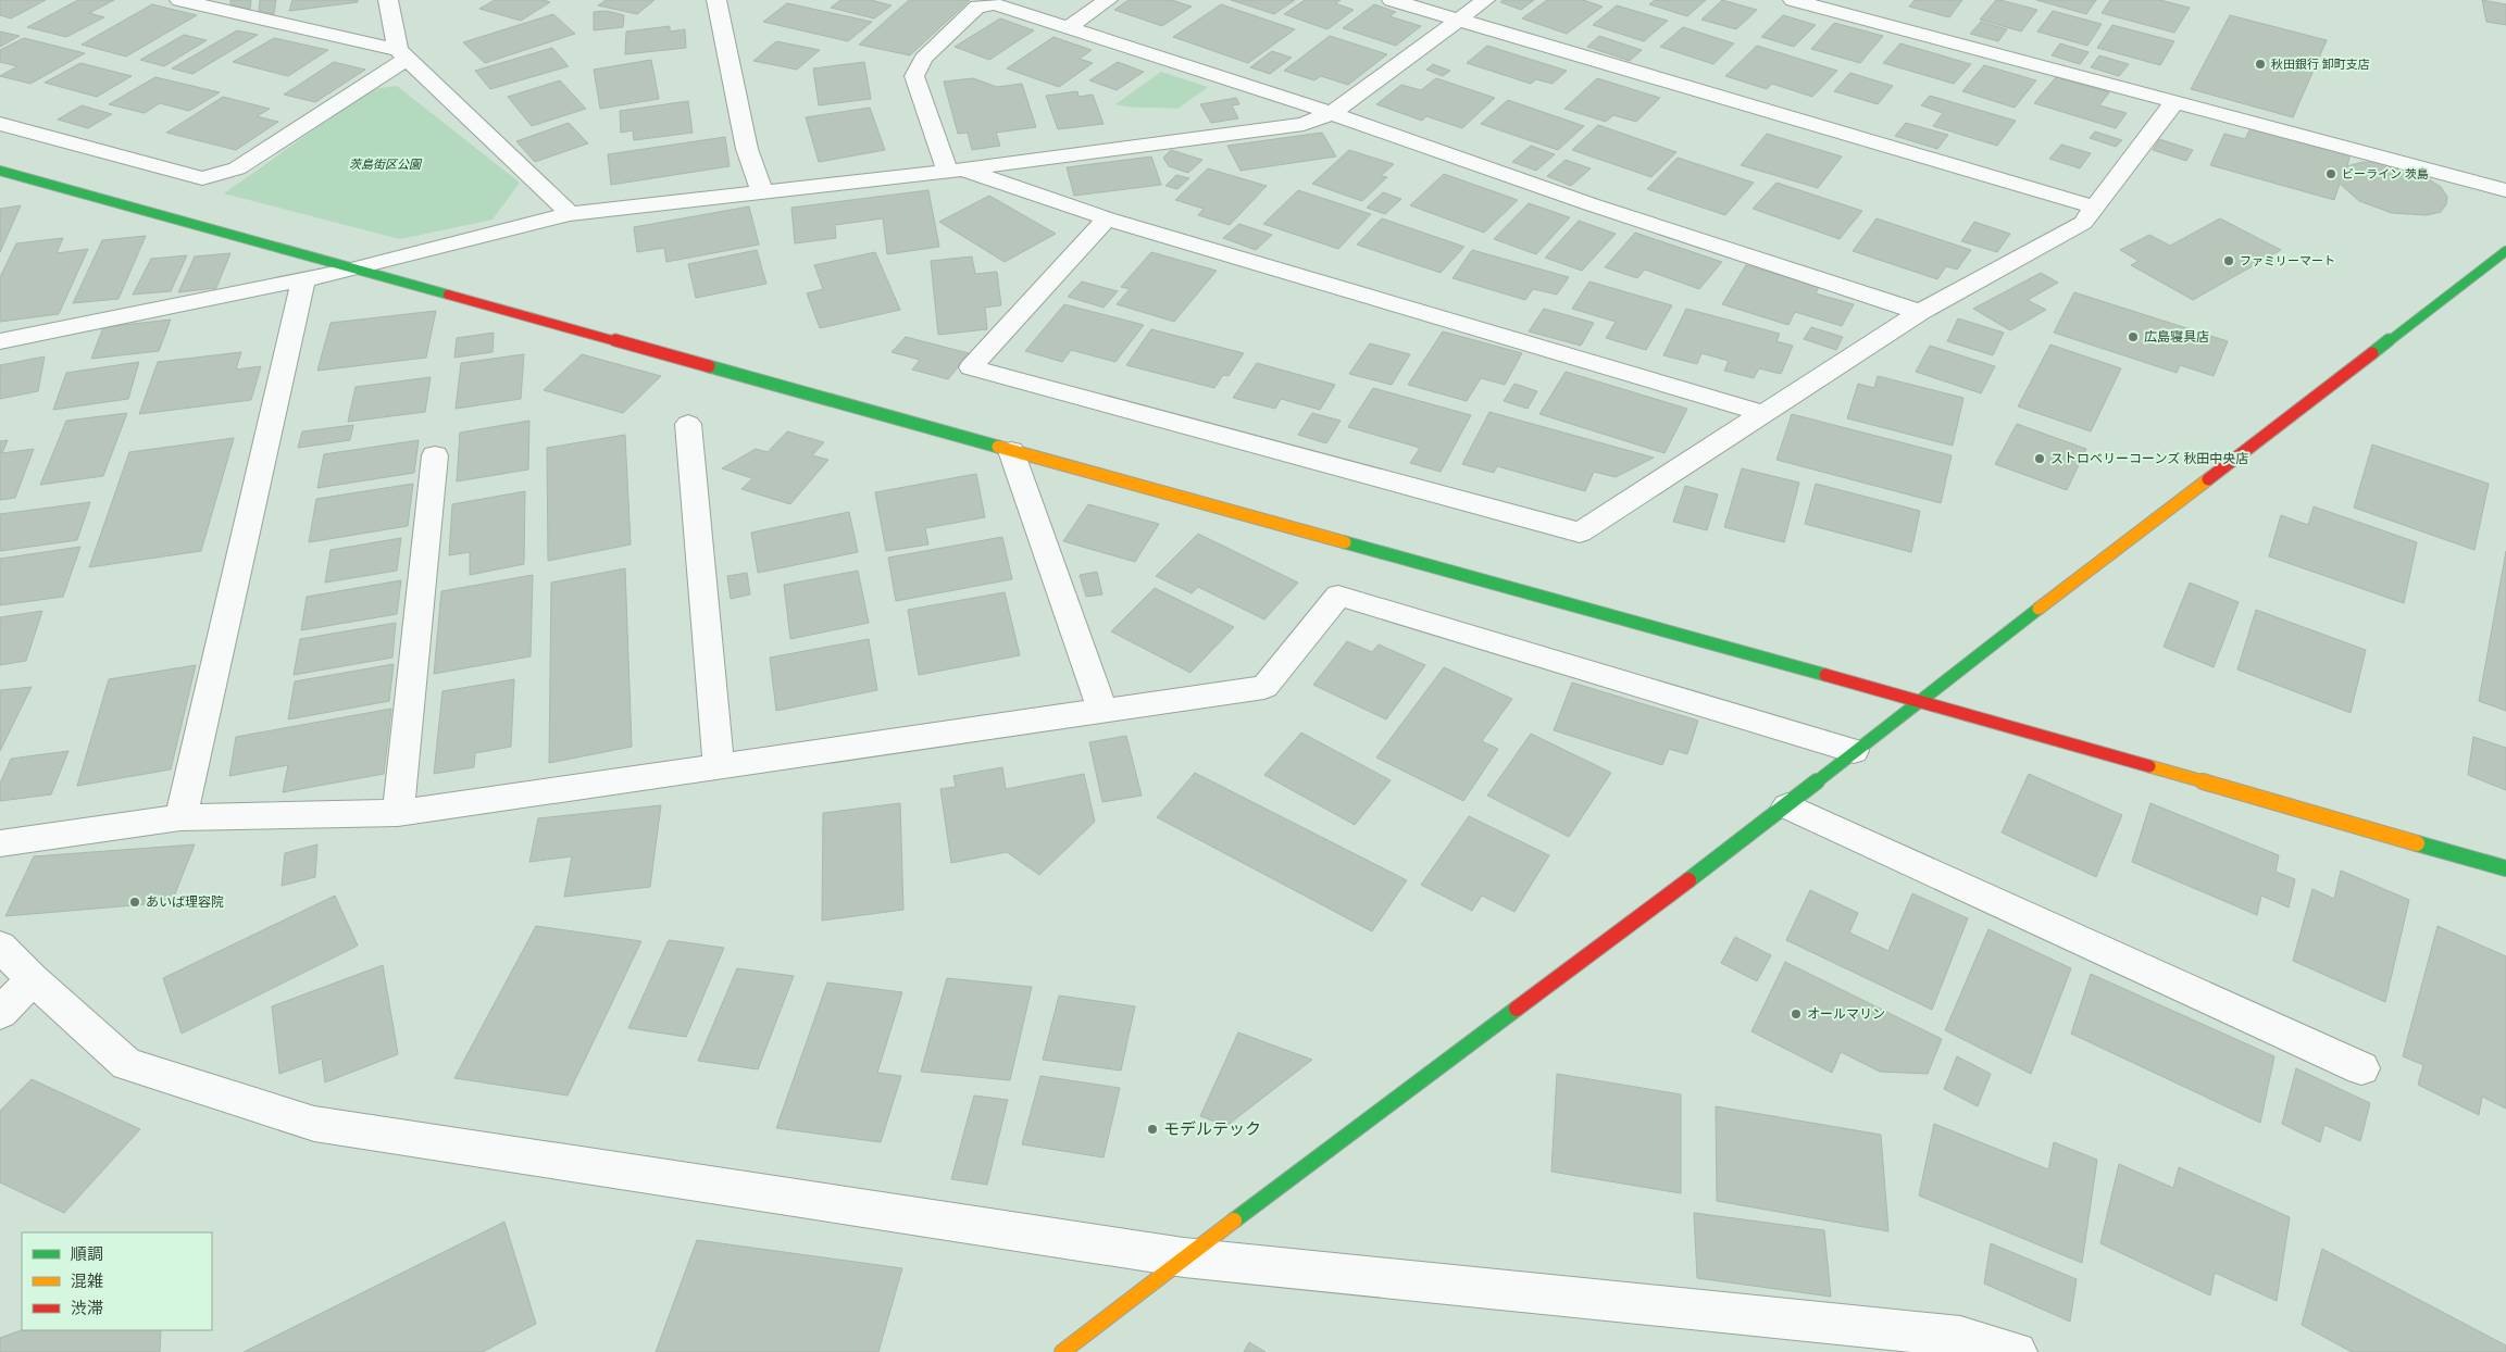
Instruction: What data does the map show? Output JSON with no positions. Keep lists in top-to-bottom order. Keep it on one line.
{"parks":["茨島街区公園"],"places":["秋田銀行 卸町支店","ビーライン 茨島","ファミリーマート","広島寝具店","ストロベリーコーンズ 秋田中央店","あいば理容院","オールマリン","モデルテック"],"legend":["順調","混雑","渋滞"]}
